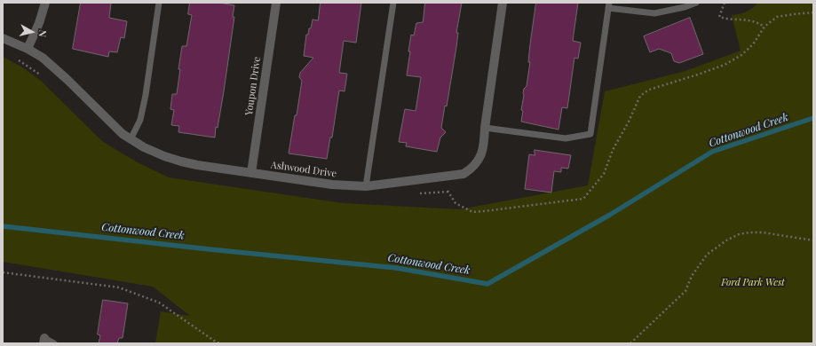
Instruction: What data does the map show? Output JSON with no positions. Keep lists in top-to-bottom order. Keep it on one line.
{"streets":{"street":["Youpon Drive","Ashwood Drive"]},"crossings":[["Youpon Drive","Ashwood Drive"]],"water":["Cottonwood Creek"],"parks":["Ford Park West"],"north":"right"}
